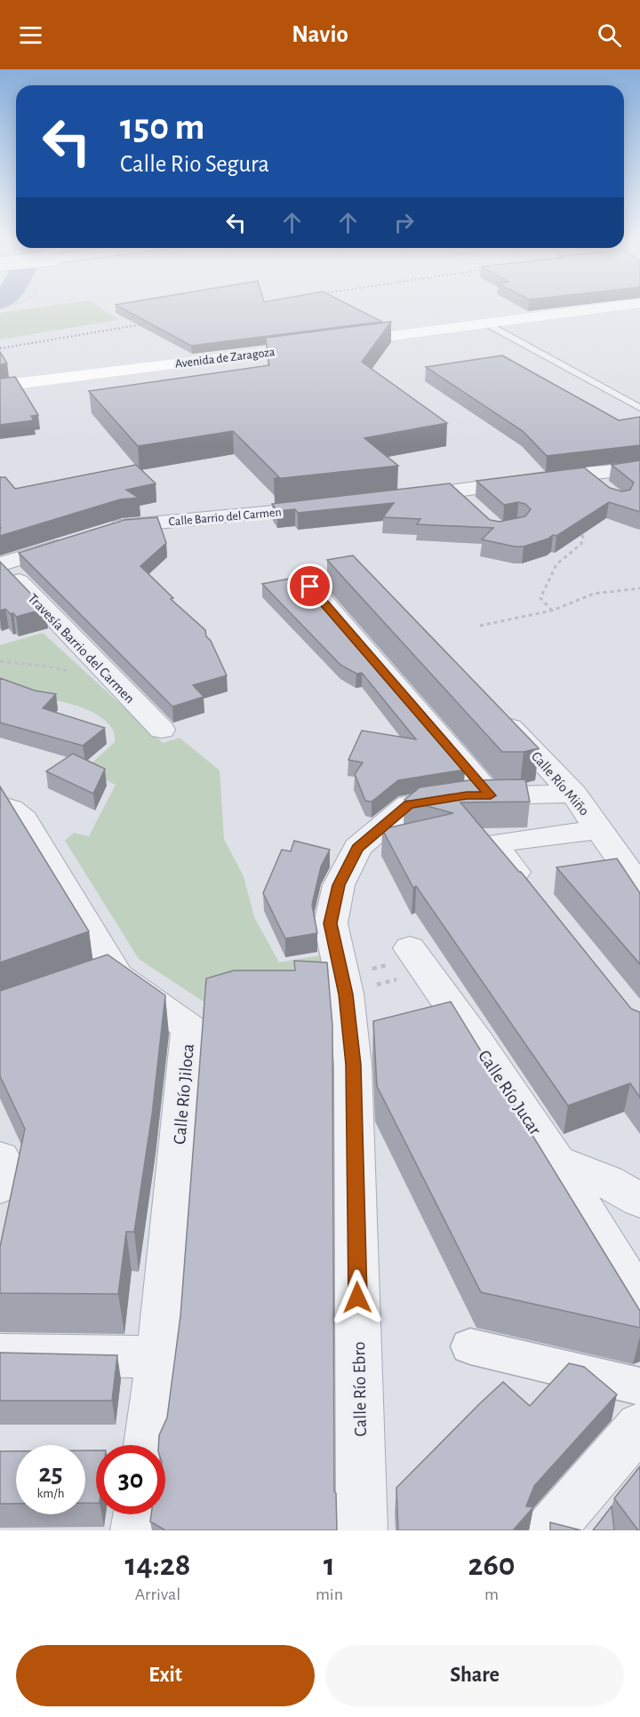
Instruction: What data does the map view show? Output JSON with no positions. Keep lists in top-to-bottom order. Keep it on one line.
{"streets":{"main road":["Avenida de Zaragoza"],"street":["Calle Barrio del Carmen","Travesía Barrio del Carmen","Calle Río Miño","Calle Río Jucar","Calle Río Jiloca","Calle Río Ebro"]},"crossings":[["Calle Río Miño","Calle Río Ebro"]],"page":{"header":"Navio","turn":["150 m","Calle Rio Segura"],"speed":"25 km/h","limit":"30","eta":["14:28","Arrival","1","min","260","m"],"buttons":["Exit","Share"]}}
